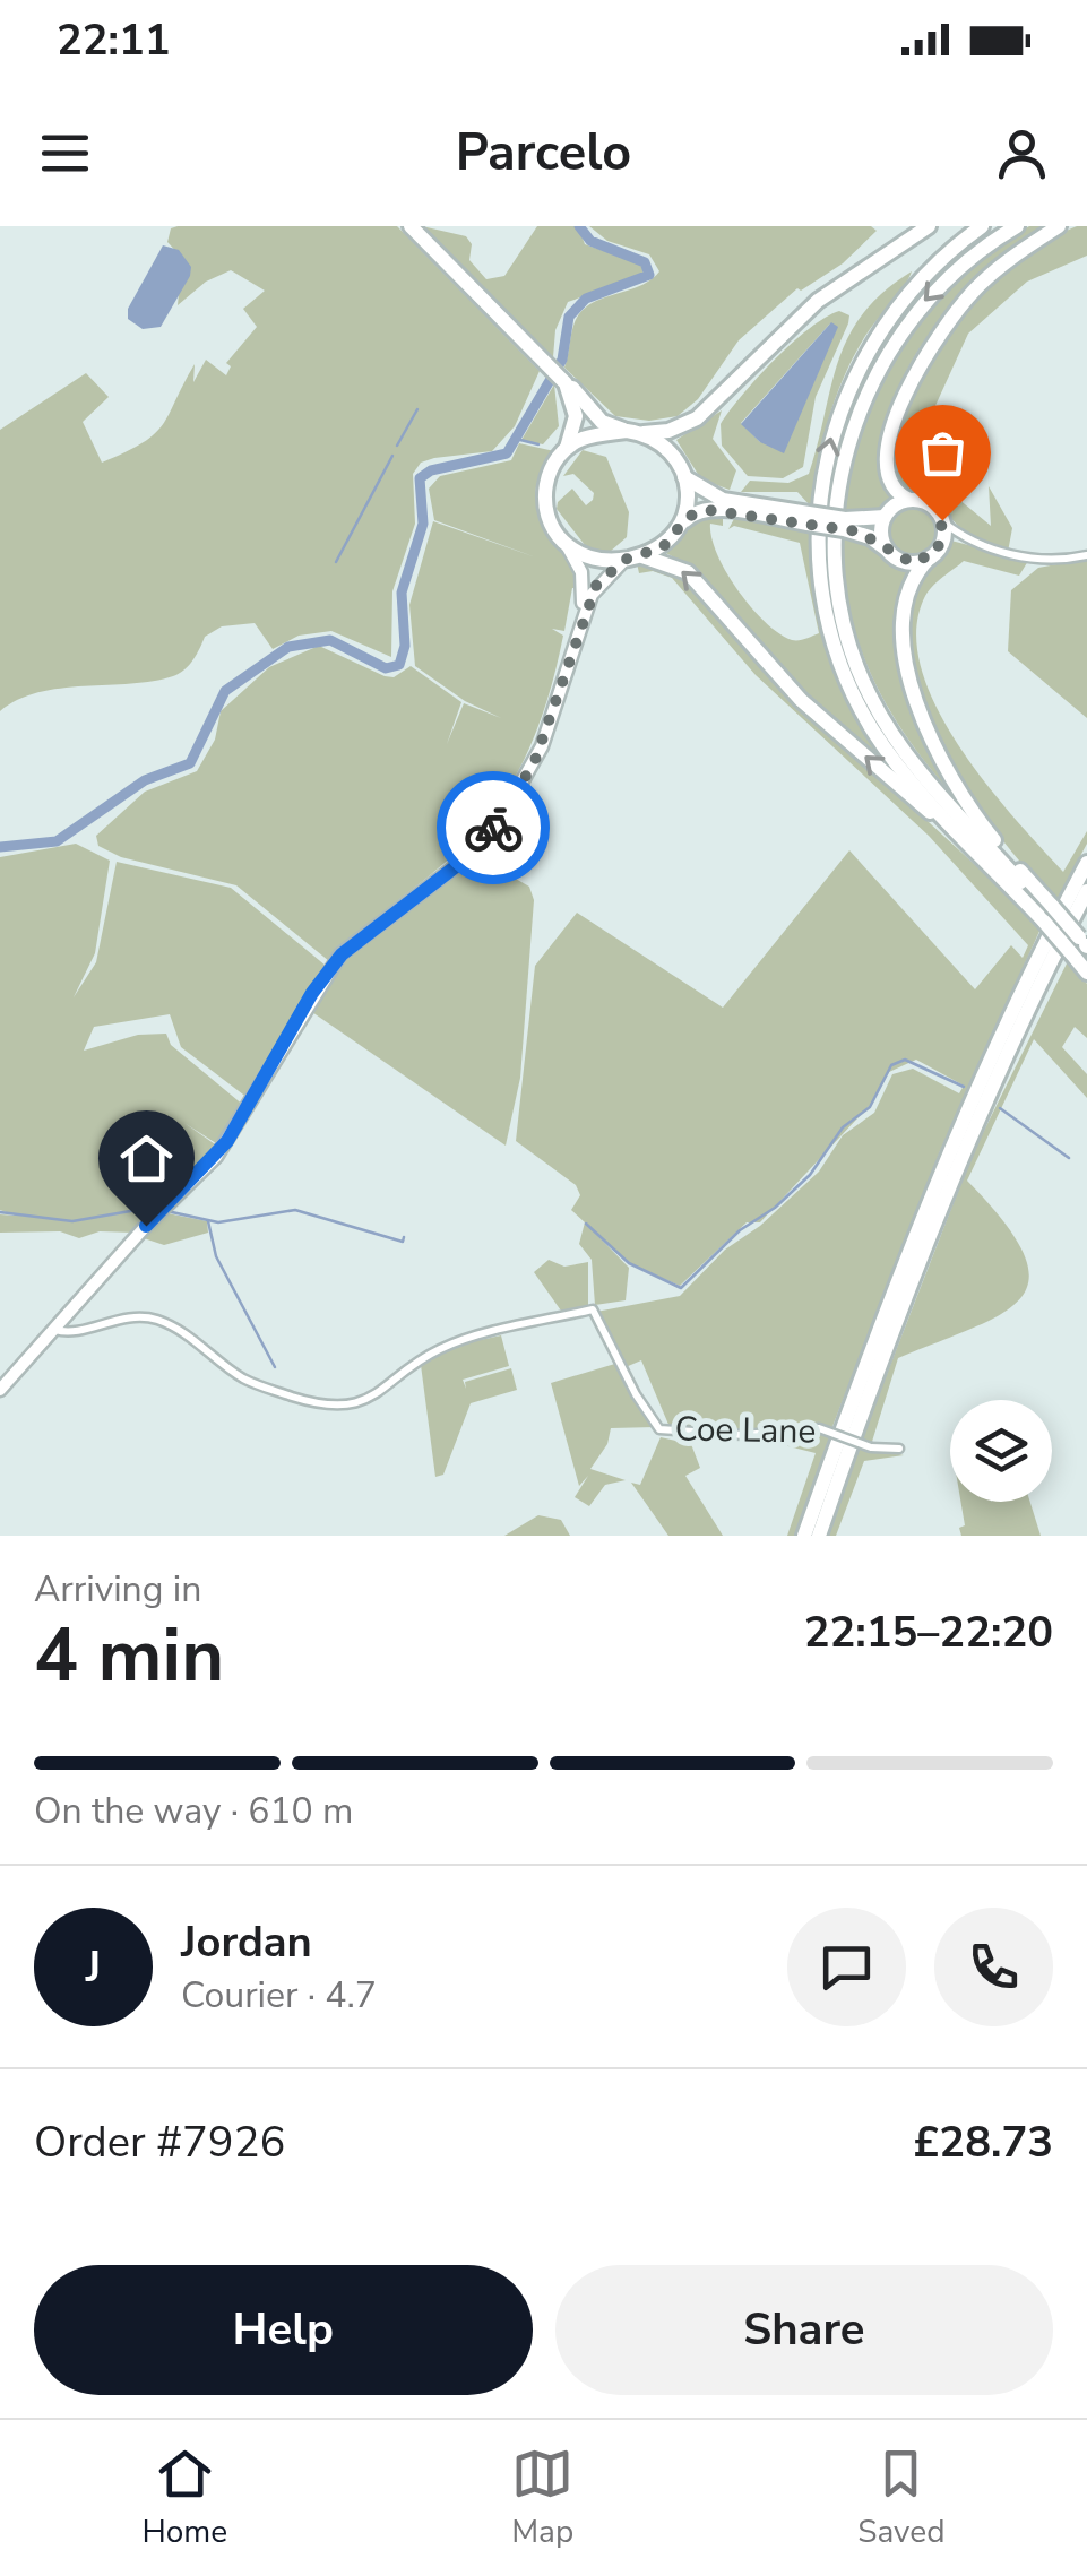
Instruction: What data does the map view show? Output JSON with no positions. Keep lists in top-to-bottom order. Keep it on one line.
{"streets":{"street":["Coe Lane"]},"page":{"status":"22:11","header":"Parcelo","heading":["4 min","Arriving in","22:15–22:20"],"panel":["Jordan","Courier · 4.7","Order #7926","£28.73"],"bar":"On the way · 610 m","round":"J","buttons":["Help","Share"],"tabs":["Home","Map","Saved"]}}
